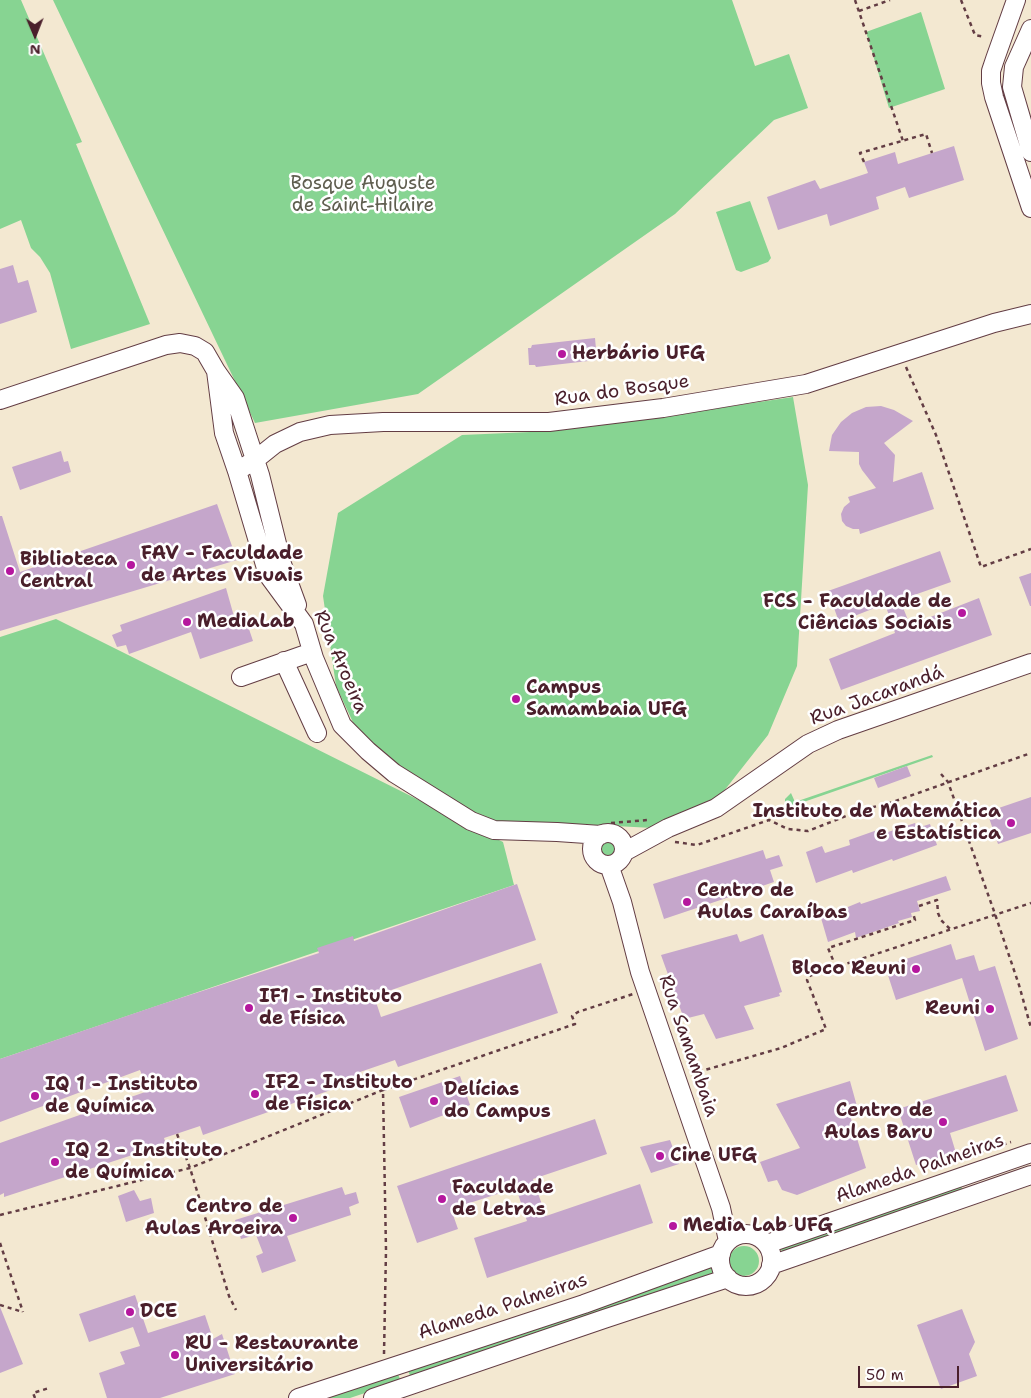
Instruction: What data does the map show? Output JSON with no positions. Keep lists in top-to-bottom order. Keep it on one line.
{"streets":{"street":["Rua do Bosque","Rua Aroeira","Rua Jacarandá","Rua Samambaia","Alameda Palmeiras"]},"crossings":[["Rua Aroeira","Rua Samambaia"],["Rua Samambaia","Alameda Palmeiras"]],"parks":["Bosque Auguste de Saint-Hilaire"],"places":["Herbário UFG","FAV - Faculdade de Artes Visuais","Biblioteca Central","FCS - Faculdade de Ciências Sociais","MediaLab","Campus Samambaia UFG","Instituto de Matemática e Estatística","Centro de Aulas Caraíbas","Bloco Reuni","IF1 - Instituto de Física","Reuni","IF2 - Instituto de Física","IQ 1 - Instituto de Química","Delícias do Campus","Centro de Aulas Baru","Cine UFG","IQ 2 - Instituto de Química","Faculdade de Letras","Centro de Aulas Aroeira","Media Lab UFG","DCE","RU - Restaurante Universitário"],"scale_bar":"50 m","north":"bottom"}
